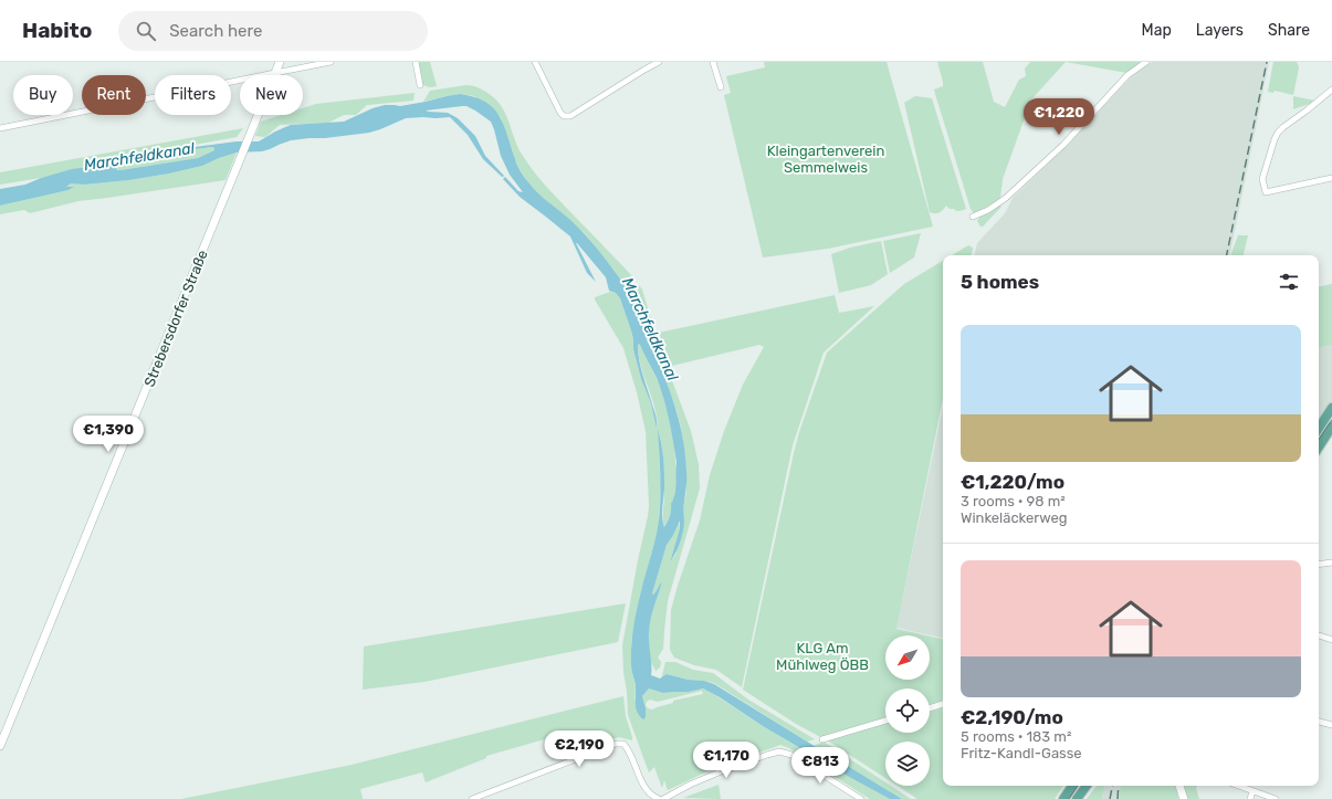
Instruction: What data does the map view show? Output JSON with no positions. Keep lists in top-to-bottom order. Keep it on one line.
{"streets":{"street":["Strebersdorfer Straße"]},"water":["Marchfeldkanal"],"parks":["Kleingartenverein Semmelweis","KLG Am Mühlweg ÖBB"],"north":"bottom left","page":{"header":"Habito","search":"Search here","nav":["Map","Layers","Share"],"chip":["Buy","Rent","Filters","New"],"price":["€1,220","€1,390","€2,190","€1,170","€813"],"heading":"5 homes","list":[{"name":"€1,220/mo","note":"3 rooms · 98 m² · Winkeläckerweg"},{"name":"€2,190/mo","note":"5 rooms · 183 m² · Fritz-Kandl-Gasse"}]}}
